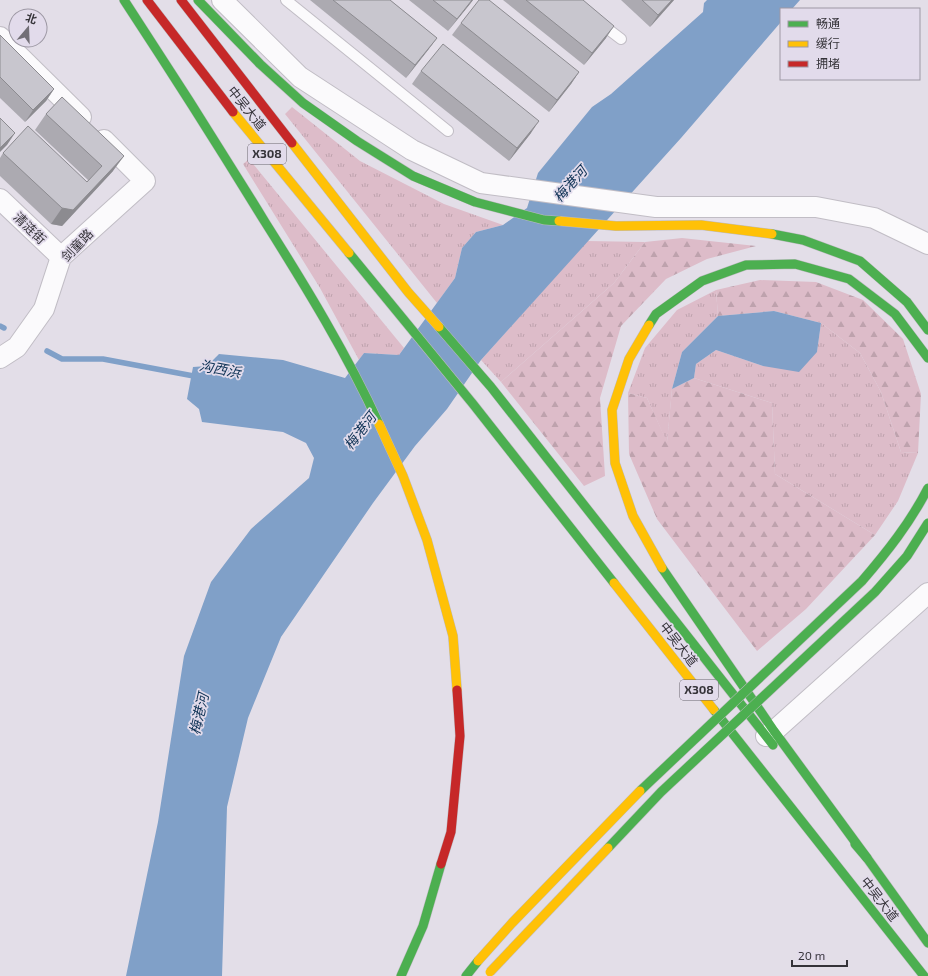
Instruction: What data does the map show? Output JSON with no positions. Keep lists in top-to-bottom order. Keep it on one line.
{"streets":{"main road":["中吴大道","X308"],"street":["清涟街","剑童路"]},"crossings":[["清涟街","剑童路"]],"water":["梅港河","沟西浜"],"legend":["畅通","缓行","拥堵"],"scale_bar":"20 m","north":"top"}
